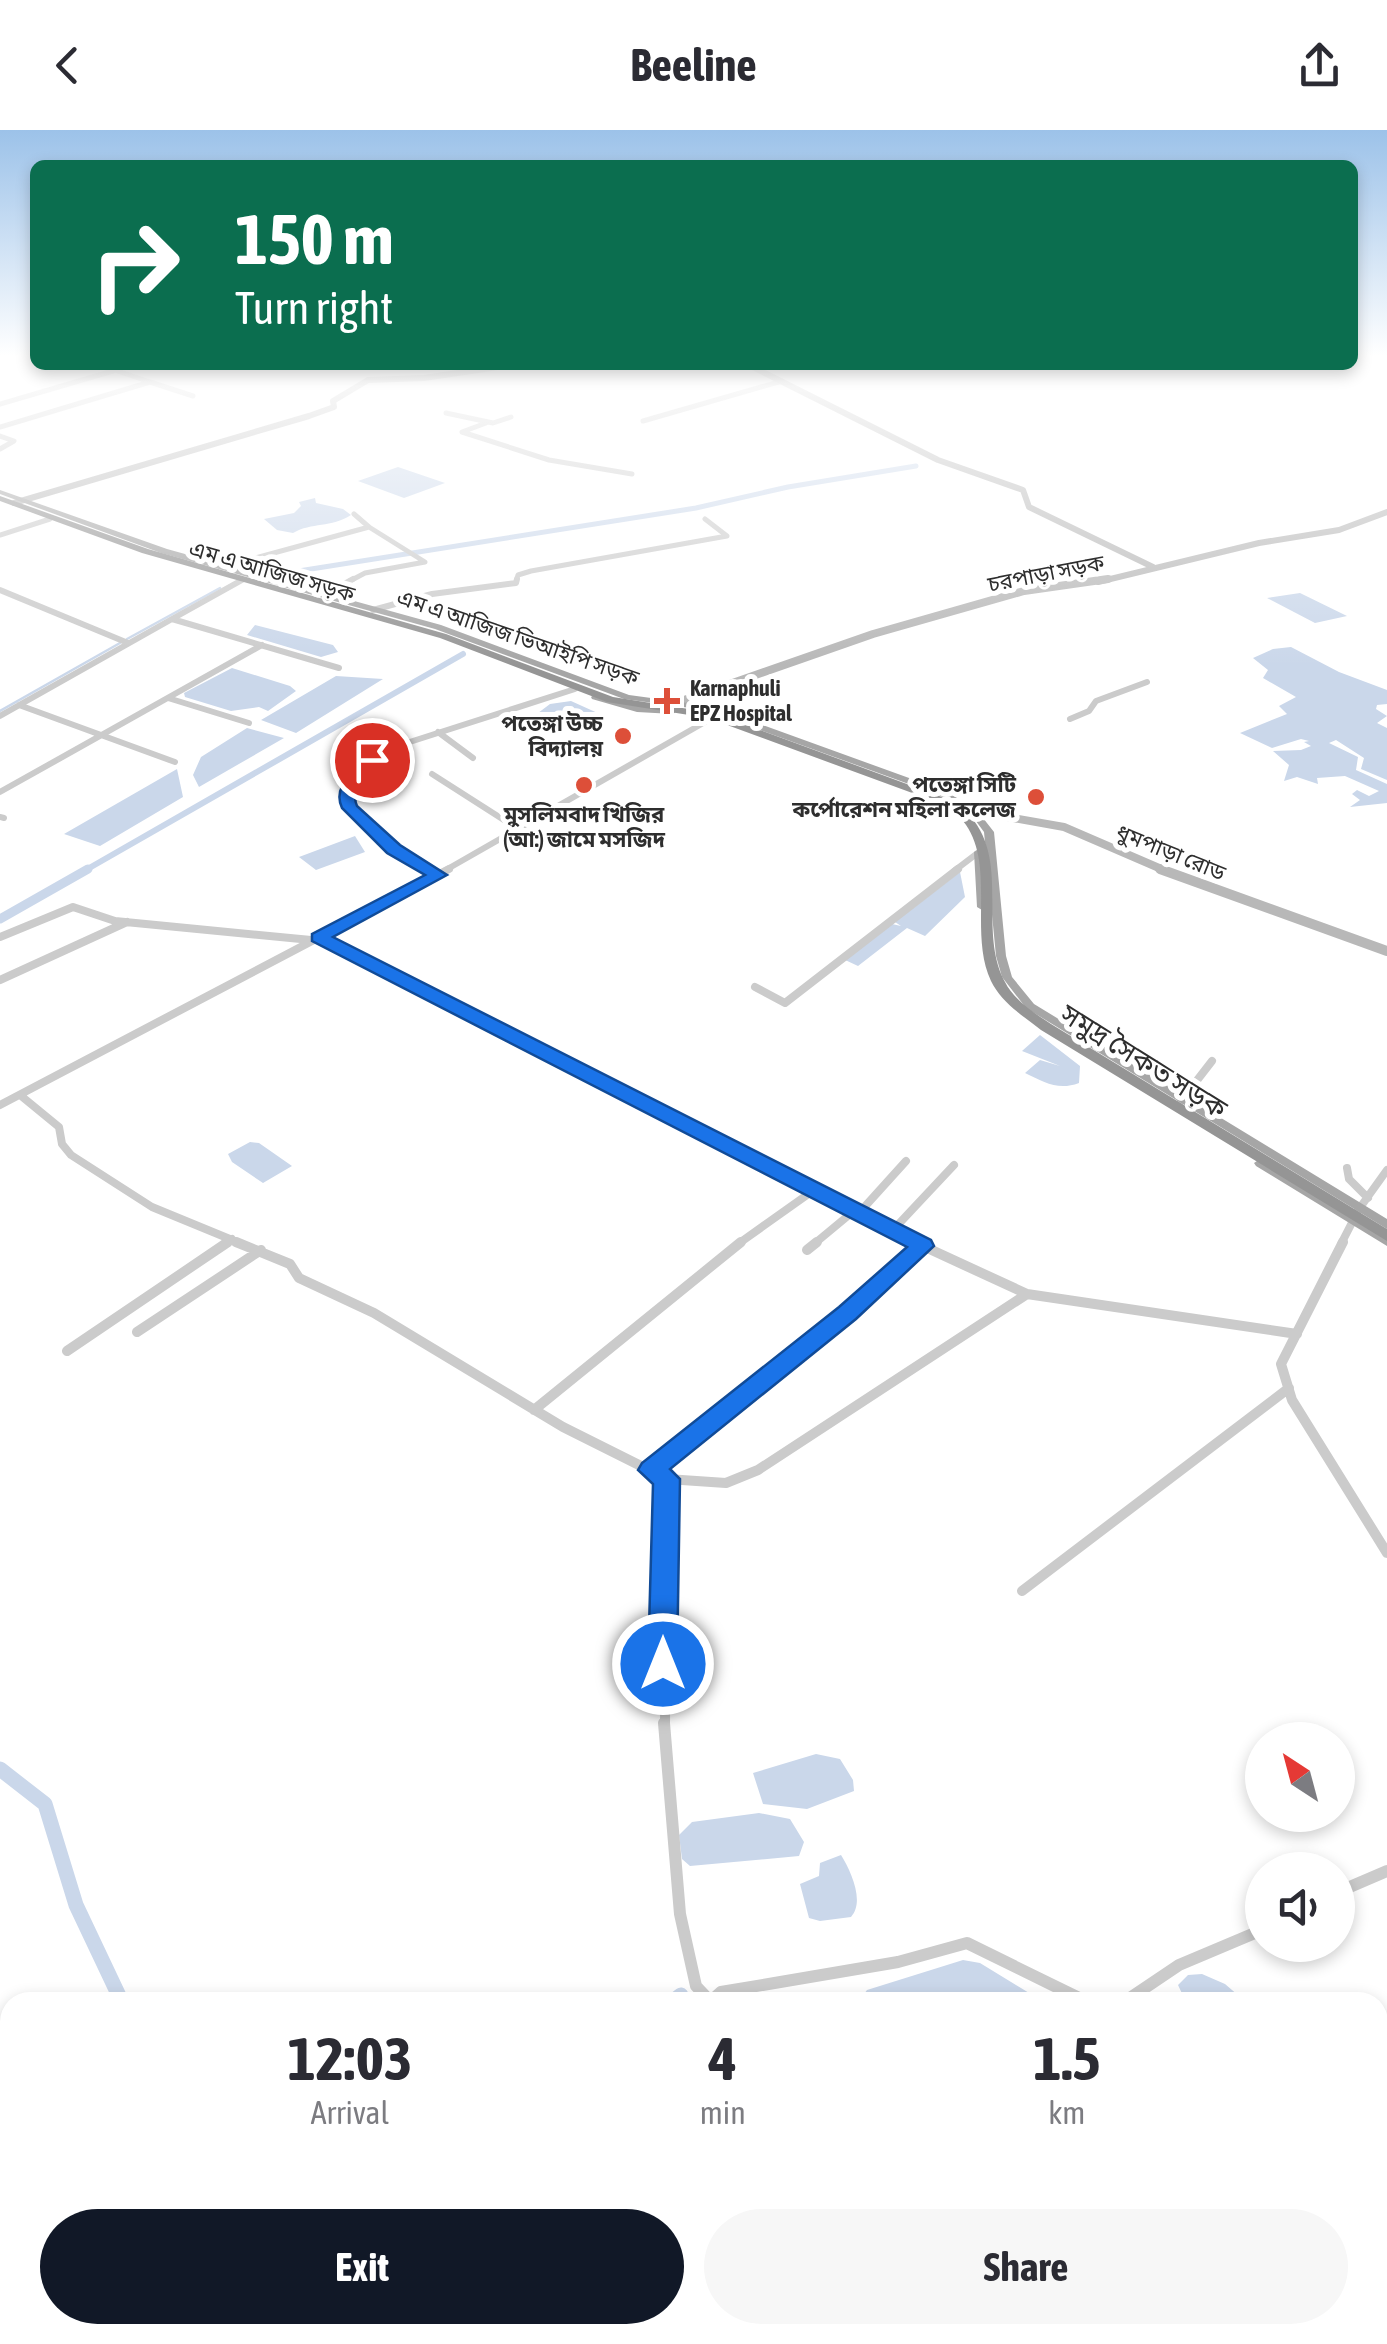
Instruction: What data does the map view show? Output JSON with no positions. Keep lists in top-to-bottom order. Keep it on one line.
{"streets":{"main road":["এম এ আজিজ সড়ক","এম এ আজিজ ভিআইপি সড়ক","সমুদ্র সৈকত সড়ক"],"street":["চরপাড়া সড়ক","ধুমপাড়া রোড"]},"crossings":[["এম এ আজিজ সড়ক","এম এ আজিজ ভিআইপি সড়ক"],["চরপাড়া সড়ক","এম এ আজিজ ভিআইপি সড়ক"],["এম এ আজিজ ভিআইপি সড়ক","ধুমপাড়া রোড"],["এম এ আজিজ ভিআইপি সড়ক","সমুদ্র সৈকত সড়ক"],["ধুমপাড়া রোড","সমুদ্র সৈকত সড়ক"]],"places":{"health":["Karnaphuli EPZ Hospital"],"other":["পতেঙ্গা উচ্চ বিদ্যালয়","মুসলিমবাদ খিজির (আ:) জামে মসজিদ","পতেঙ্গা সিটি কর্পোরেশন মহিলা কলেজ"]},"north":"top left","page":{"header":"Beeline","turn":["150 m","Turn right"],"eta":["12:03","Arrival","4","min","1.5","km"],"buttons":["Exit","Share"]}}
